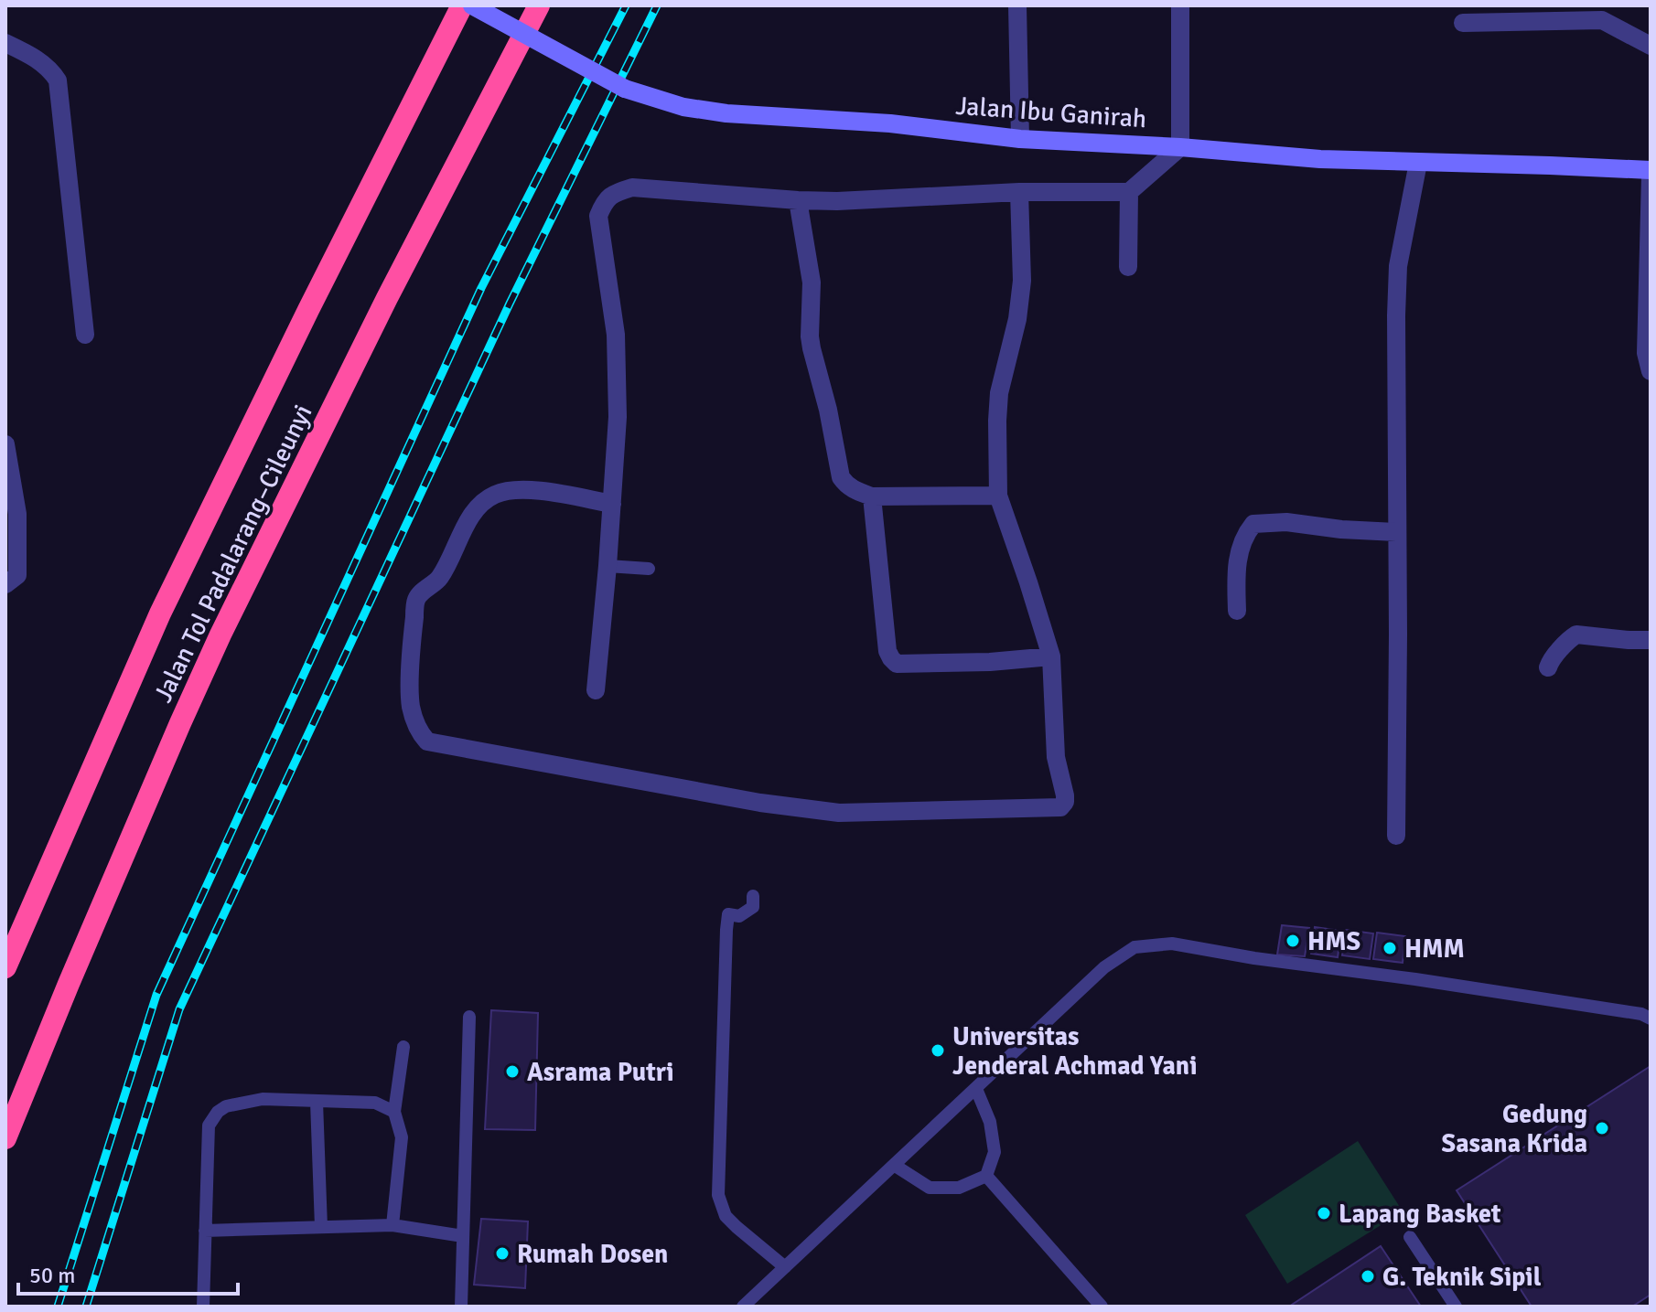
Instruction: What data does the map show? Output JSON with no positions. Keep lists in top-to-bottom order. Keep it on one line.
{"streets":{"highway":["Jalan Tol Padalarang–Cileunyi"],"main road":["Jalan Ibu Ganirah"]},"places":["HMS","HMM","Universitas Jenderal Achmad Yani","Asrama Putri","Gedung Sasana Krida","Lapang Basket","Rumah Dosen","G. Teknik Sipil"],"scale_bar":"50 m"}
